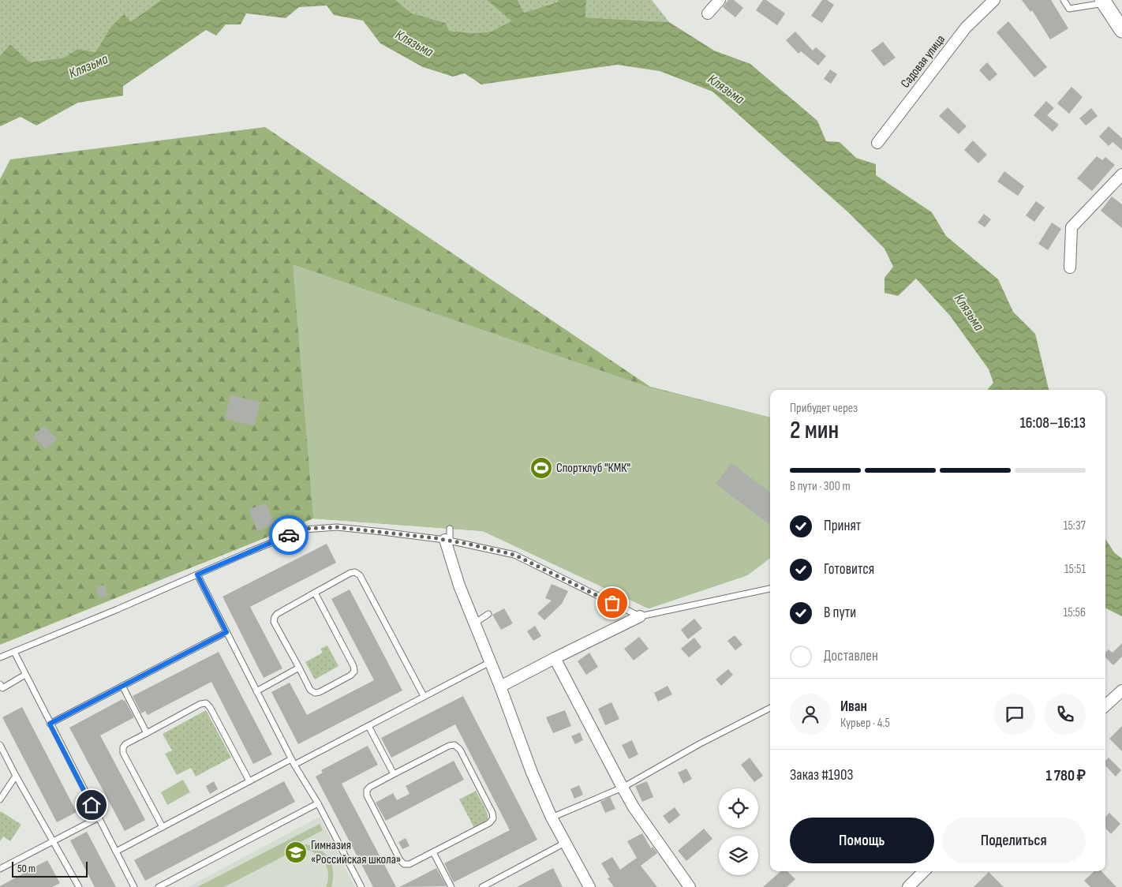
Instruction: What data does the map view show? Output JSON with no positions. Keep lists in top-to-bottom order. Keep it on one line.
{"streets":{"street":["Садовая улица"]},"water":["Клязьма"],"places":{"sports":["Спортклуб \"КМК\""],"school or university":["Гимназия «Российская школа»"]},"scale_bar":"50 m","page":{"heading":["2 мин","Прибудет через","16:08–16:13"],"panel":["Иван","Курьер · 4.5","Заказ #1903","1 780 ₽"],"bar":"В пути · 300 m","list":[["Принят","15:37"],["Готовится","15:51"],["В пути","15:56"],"Доставлен"],"buttons":["Помощь","Поделиться"],"scale":"50 m"}}
